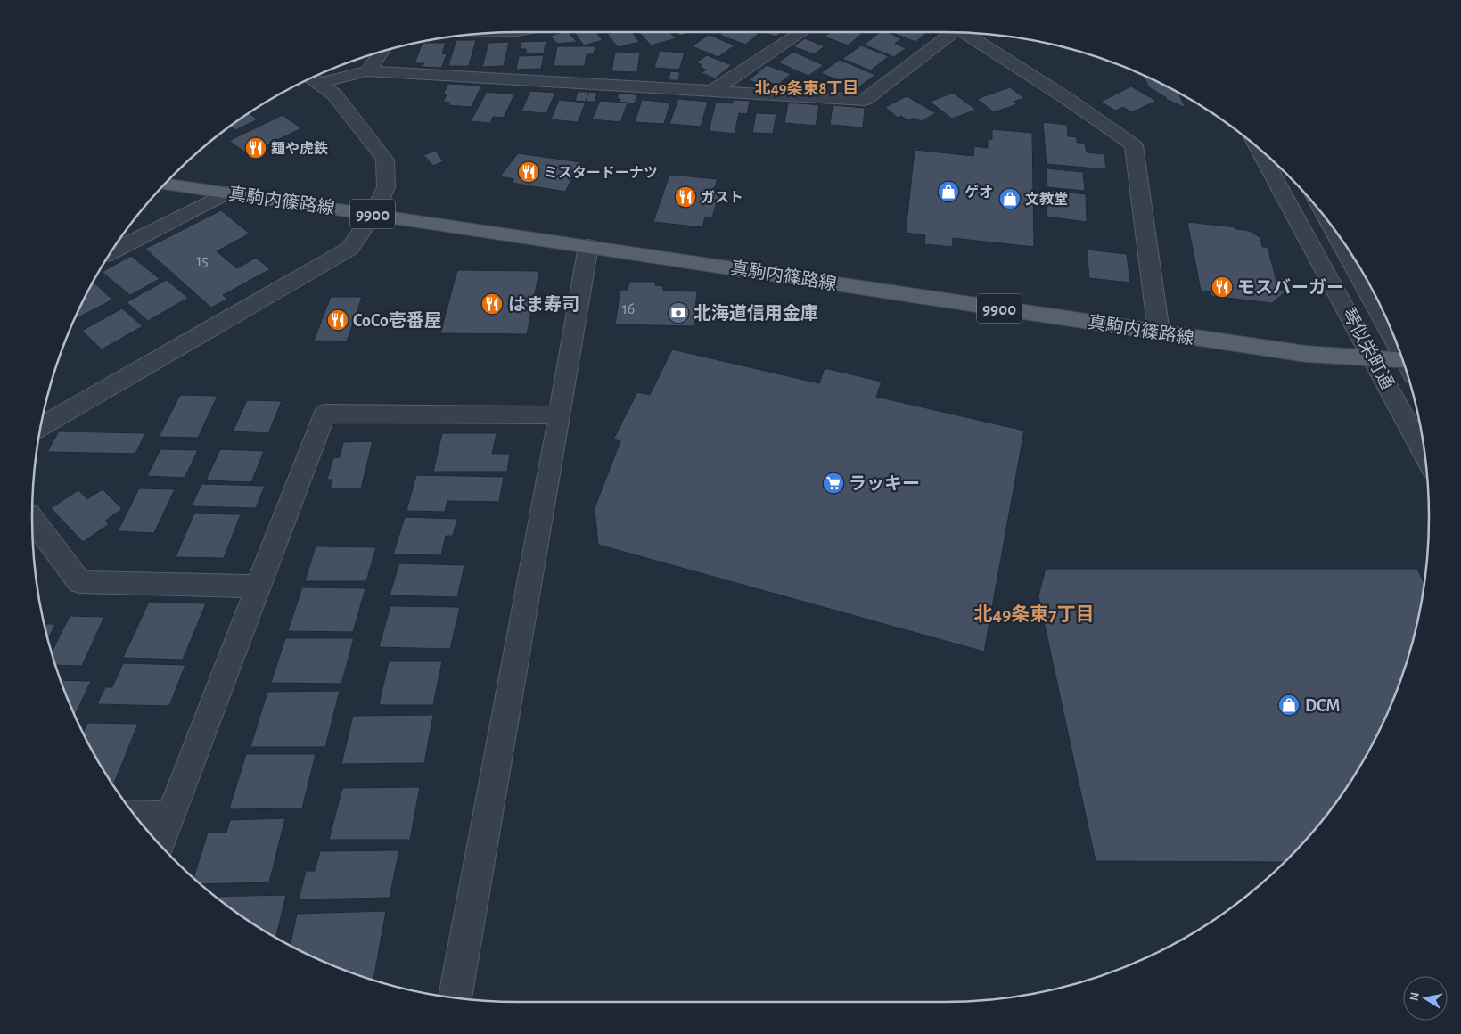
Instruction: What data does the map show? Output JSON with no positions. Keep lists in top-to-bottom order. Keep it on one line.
{"streets":{"main road":["真駒内篠路線","9900"],"street":["琴似栄町通"]},"crossings":[["真駒内篠路線","琴似栄町通"]],"districts":["北49条東8丁目","北49条東7丁目"],"places":{"restaurant":["麺や虎鉄","ミスタードーナツ","ガスト","モスバーガー","はま寿司","CoCo壱番屋"],"shop":["ゲオ","文教堂","DCM"],"bank":["北海道信用金庫"],"supermarket":["ラッキー"]},"house_numbers":["15","16"],"north":"left"}
